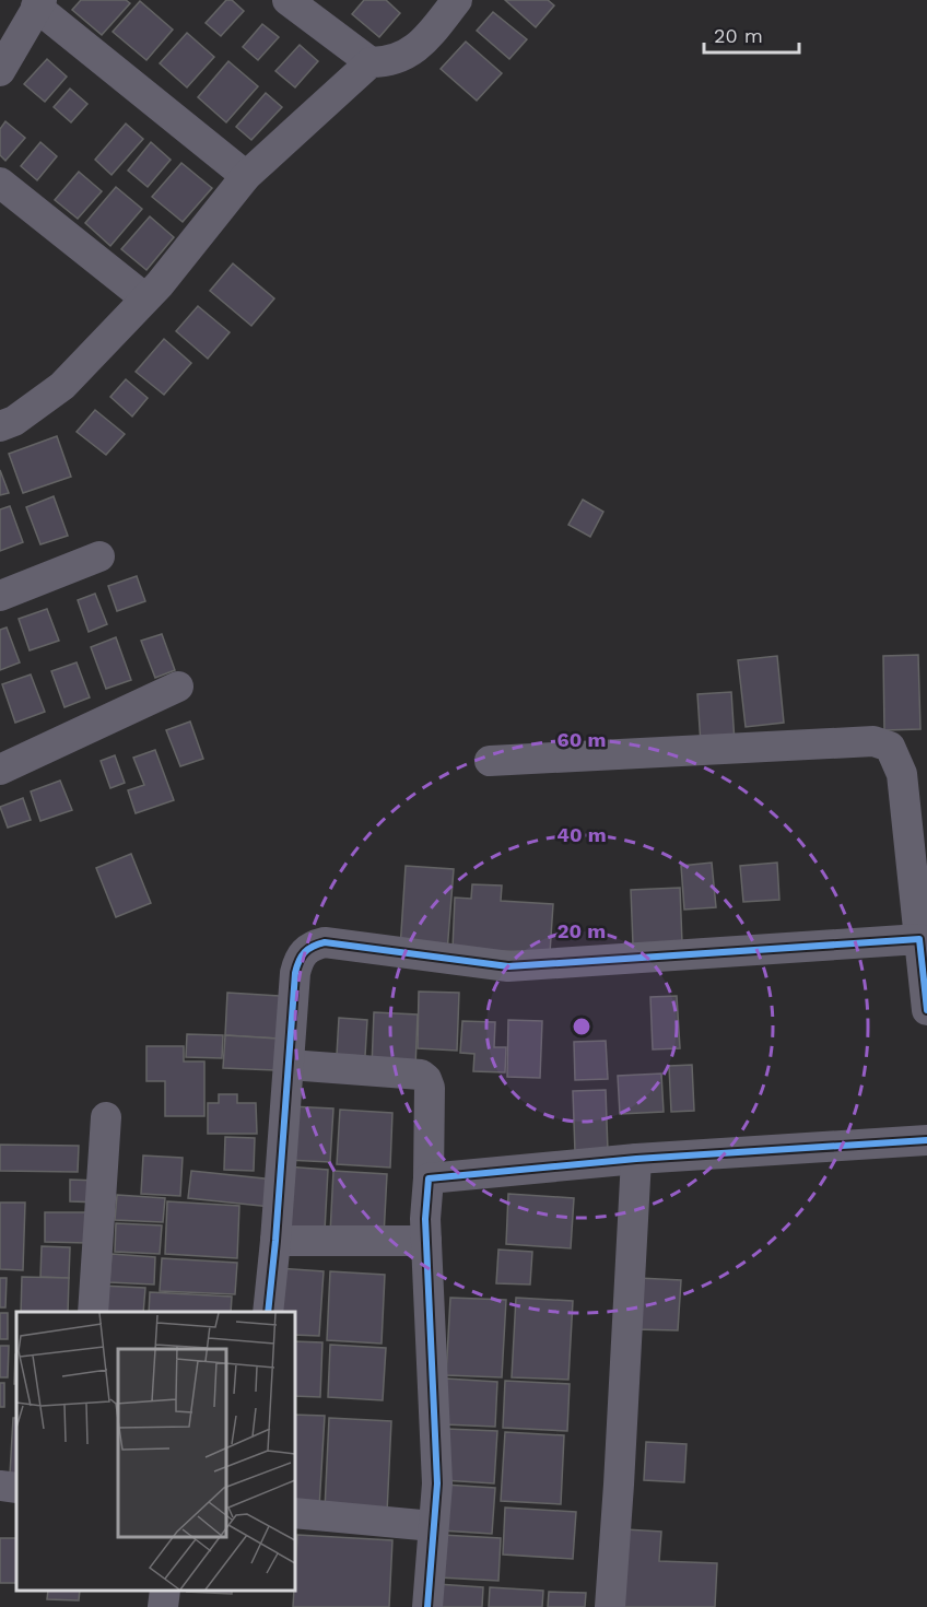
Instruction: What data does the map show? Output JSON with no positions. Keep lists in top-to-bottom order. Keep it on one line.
{"scale_bar":"20 m","rings":["60 m","40 m","20 m"]}
